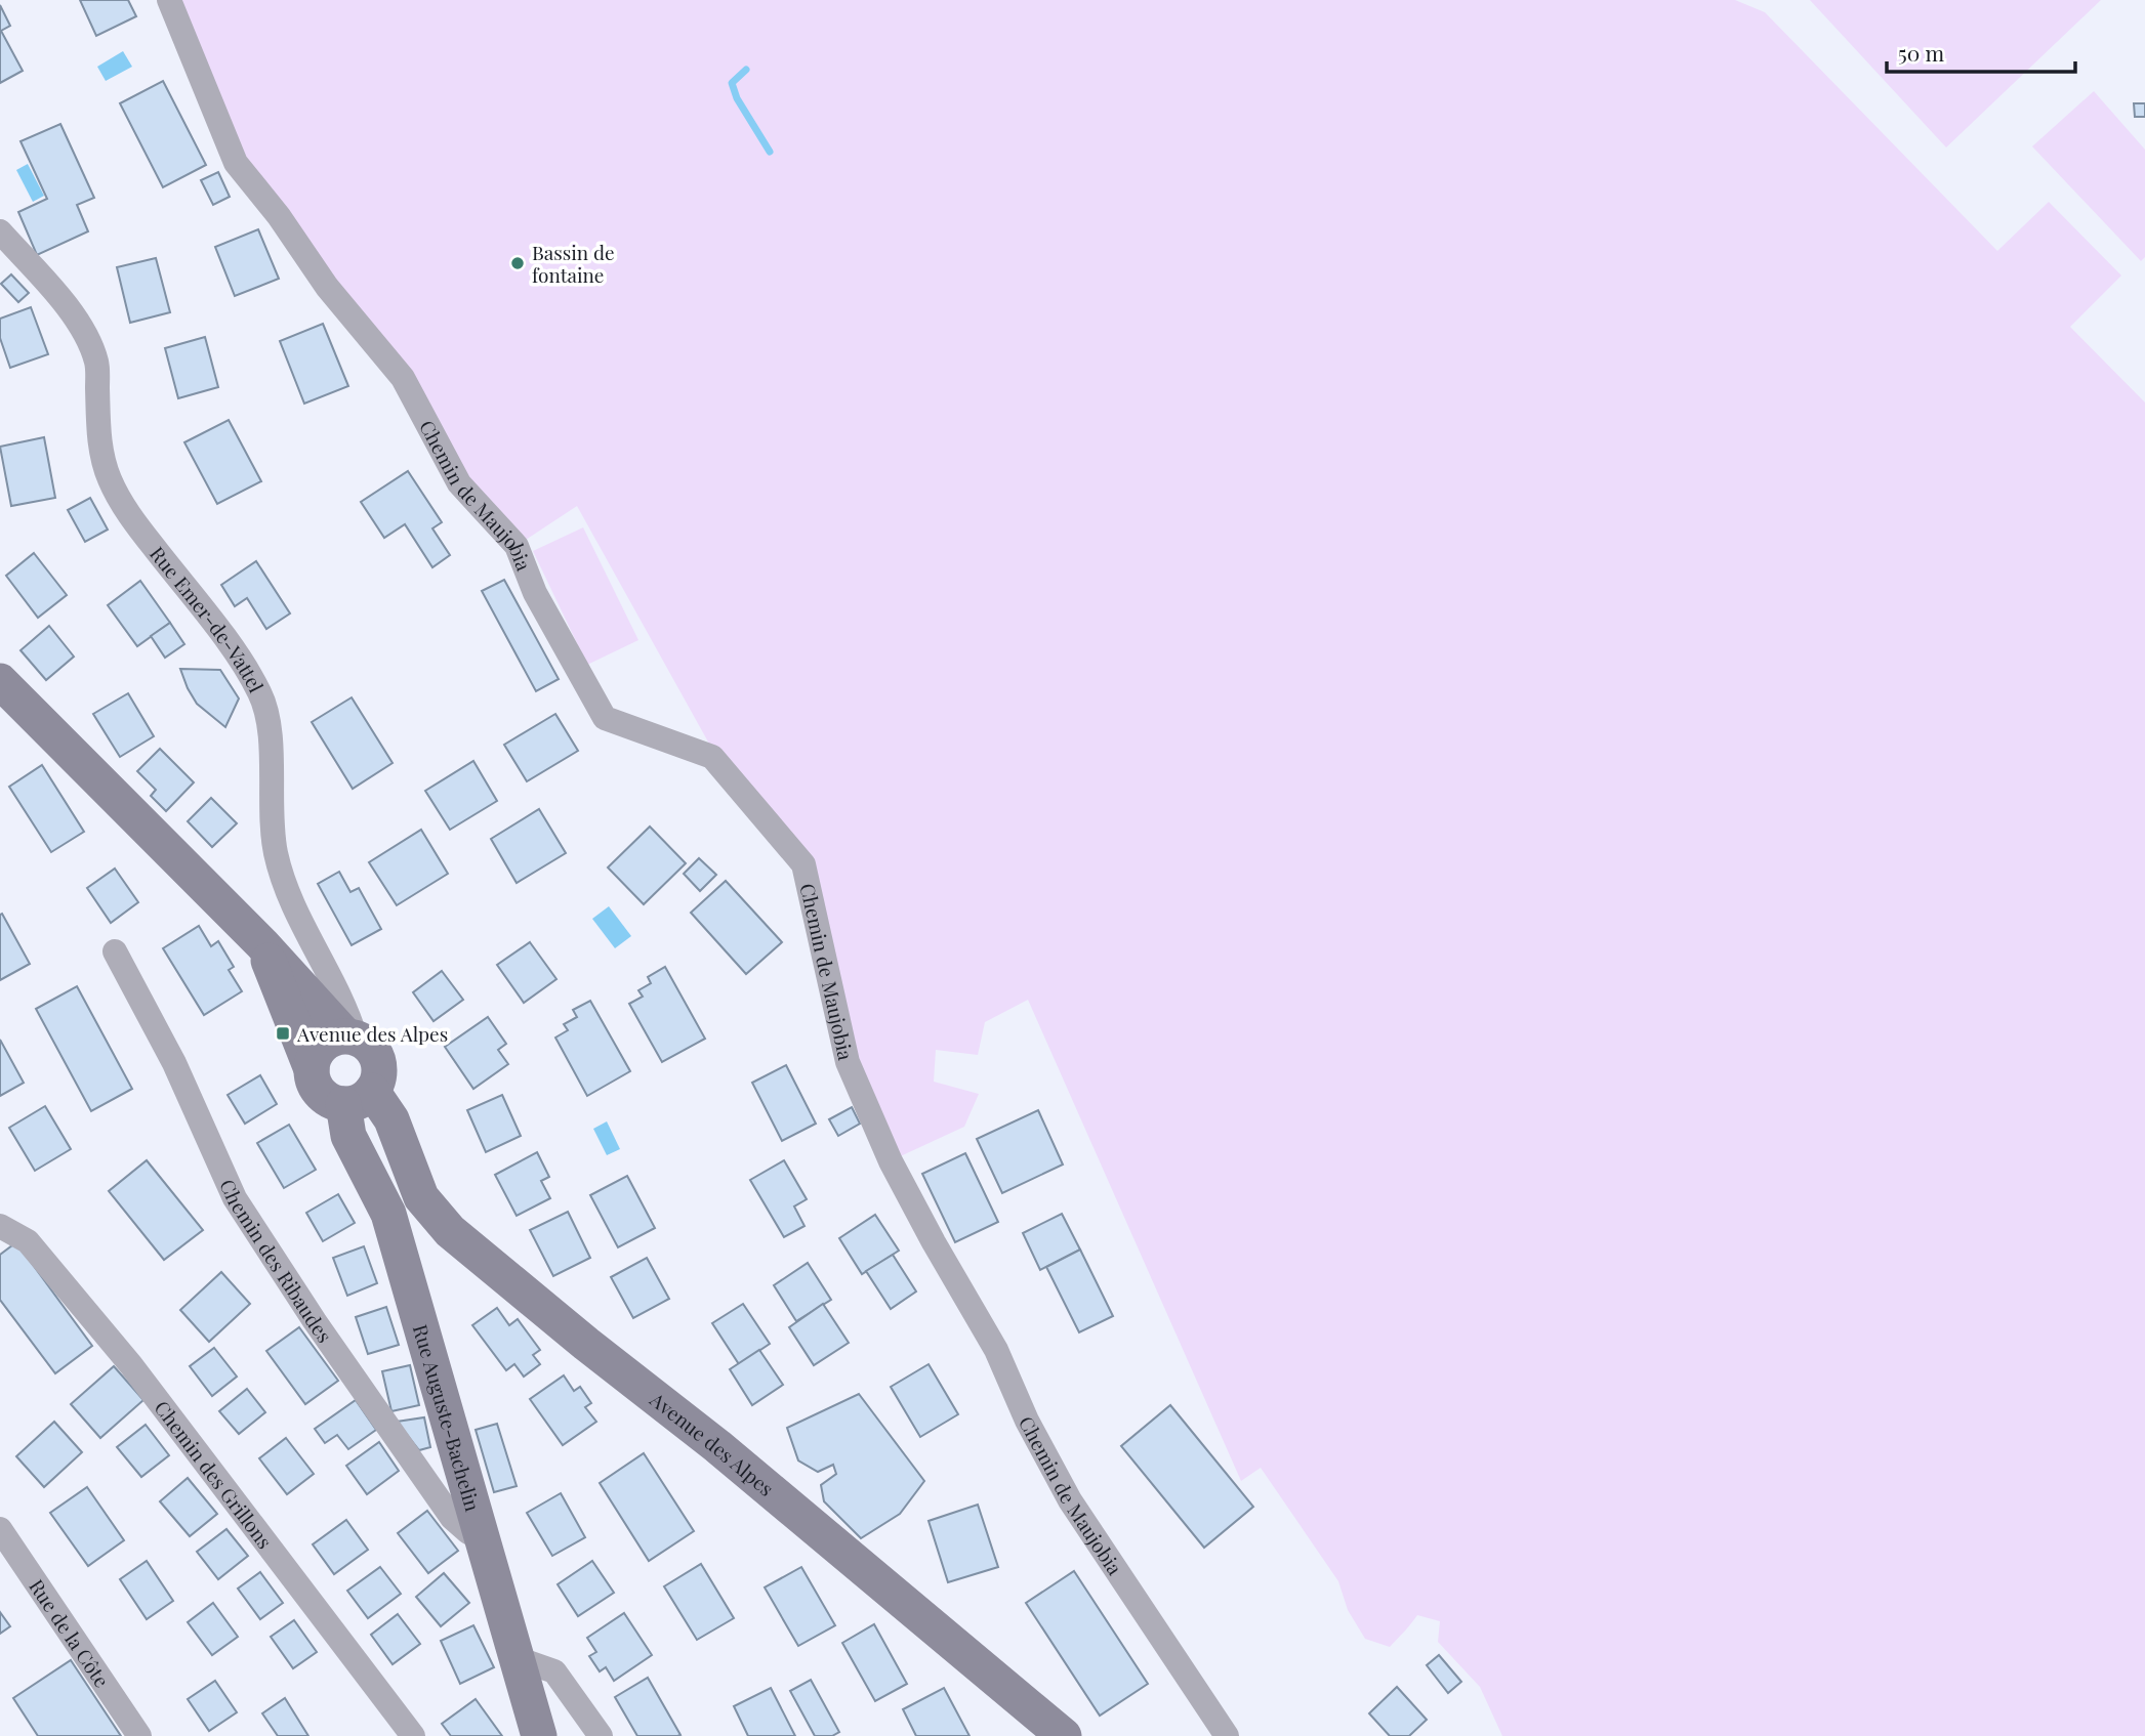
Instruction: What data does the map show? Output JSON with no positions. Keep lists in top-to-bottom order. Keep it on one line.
{"streets":{"main road":["Rue Auguste-Bachelin","Avenue des Alpes"],"street":["Chemin de Maujobia","Rue Emer-de-Vattel","Chemin des Ribaudes","Chemin des Grillons","Rue de la Côte"]},"crossings":[["Rue Emer-de-Vattel","Rue Auguste-Bachelin"],["Rue Emer-de-Vattel","Avenue des Alpes"],["Chemin des Ribaudes","Rue Auguste-Bachelin"],["Rue Auguste-Bachelin","Avenue des Alpes"]],"places":{"other":["Bassin de fontaine"],"transit":["Avenue des Alpes"]},"scale_bar":"50 m"}
